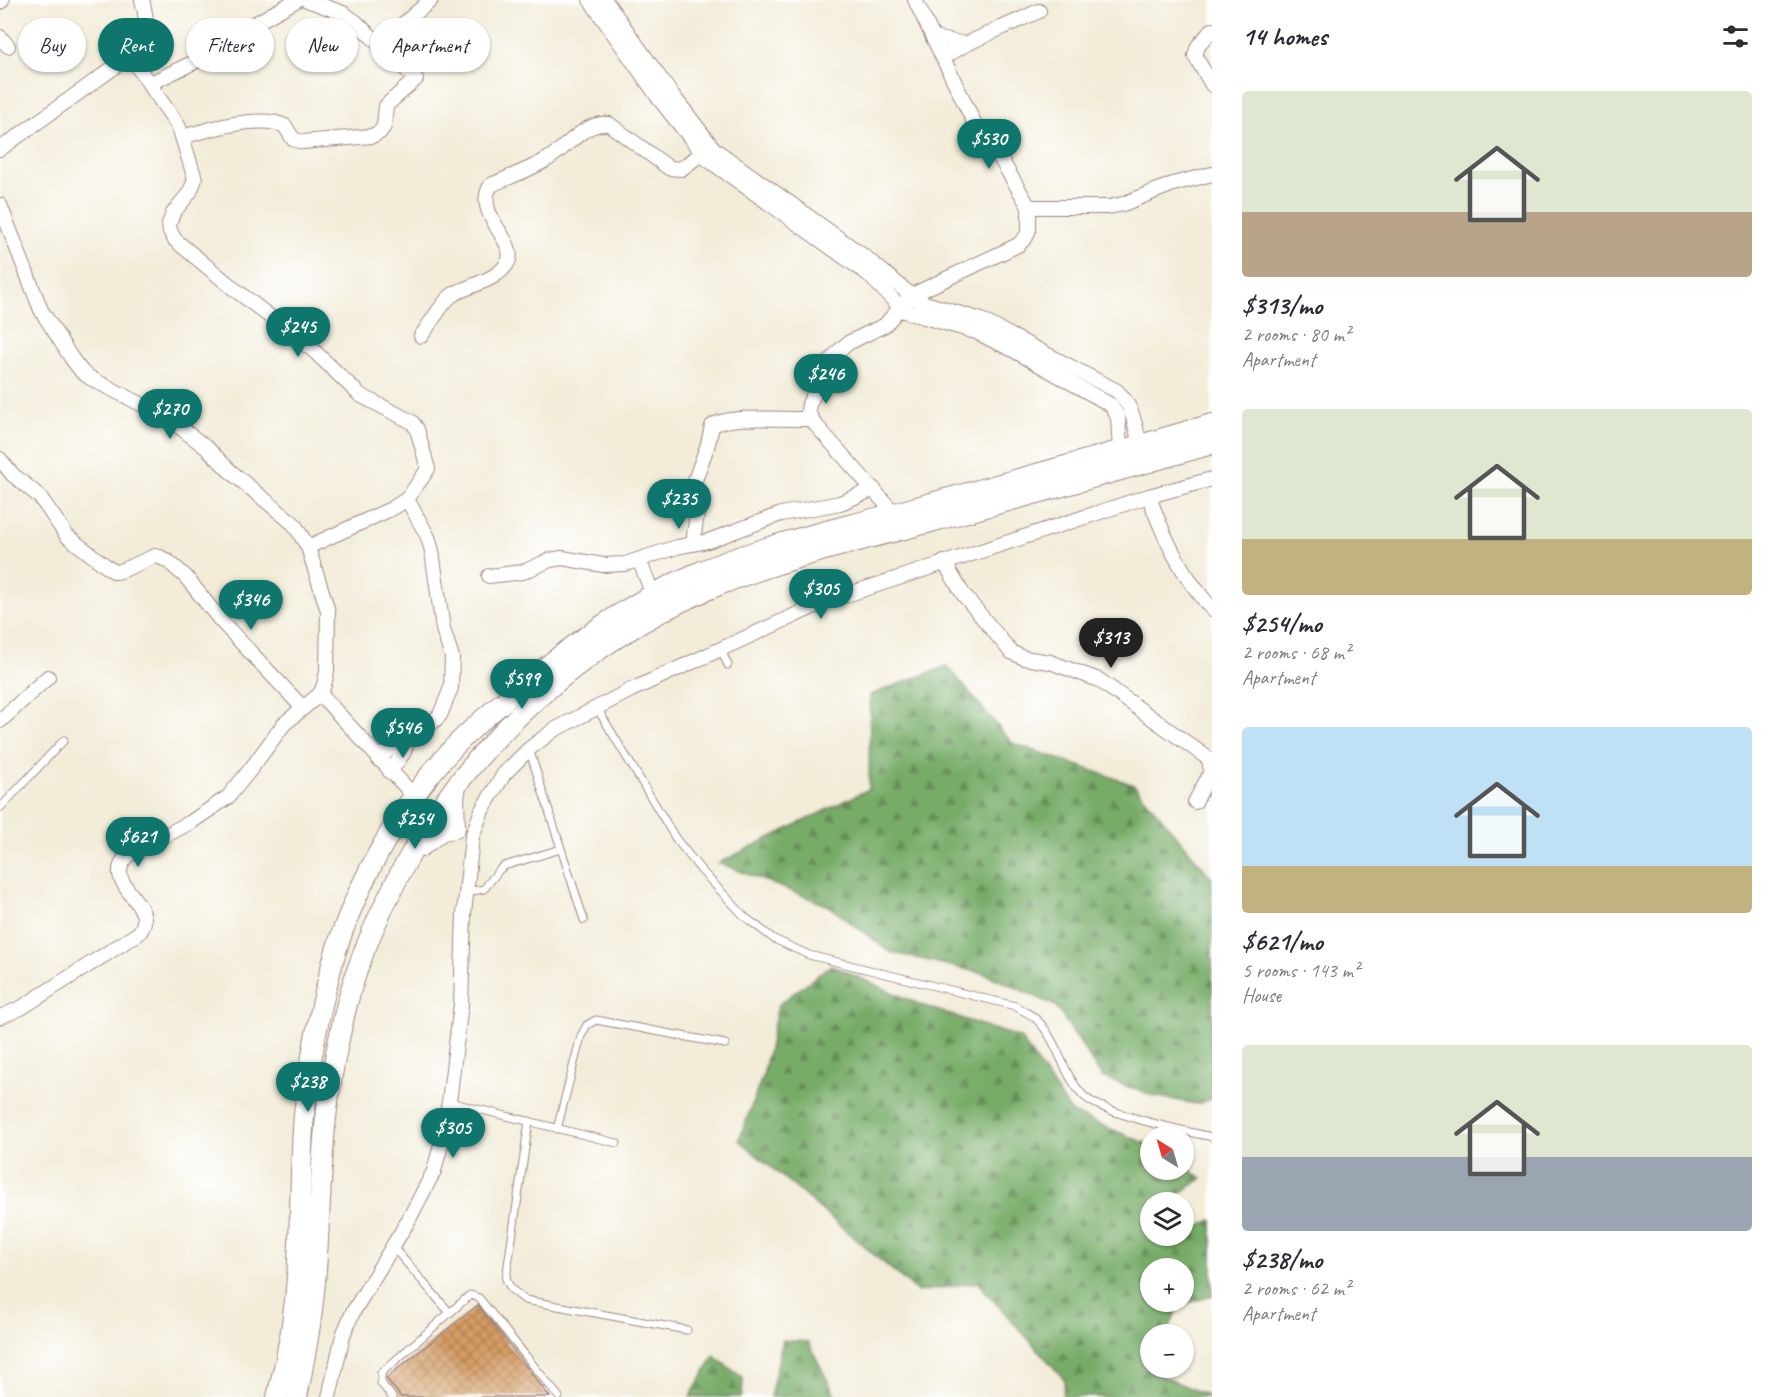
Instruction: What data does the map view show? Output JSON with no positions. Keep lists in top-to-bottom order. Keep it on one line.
{"north":"top left","page":{"heading":"14 homes","chip":["Buy","Rent","Filters","New","Apartment"],"list":[{"name":"$313/mo","note":"2 rooms · 80 m² · Apartment"},{"name":"$254/mo","note":"2 rooms · 68 m² · Apartment"},{"name":"$621/mo","note":"5 rooms · 143 m² · House"},{"name":"$238/mo","note":"2 rooms · 62 m² · Apartment"}],"price":["$530","$245","$246","$270","$235","$305","$346","$313","$599","$546","$254","$621","$238","$305"],"map_buttons":["+","−"]}}
